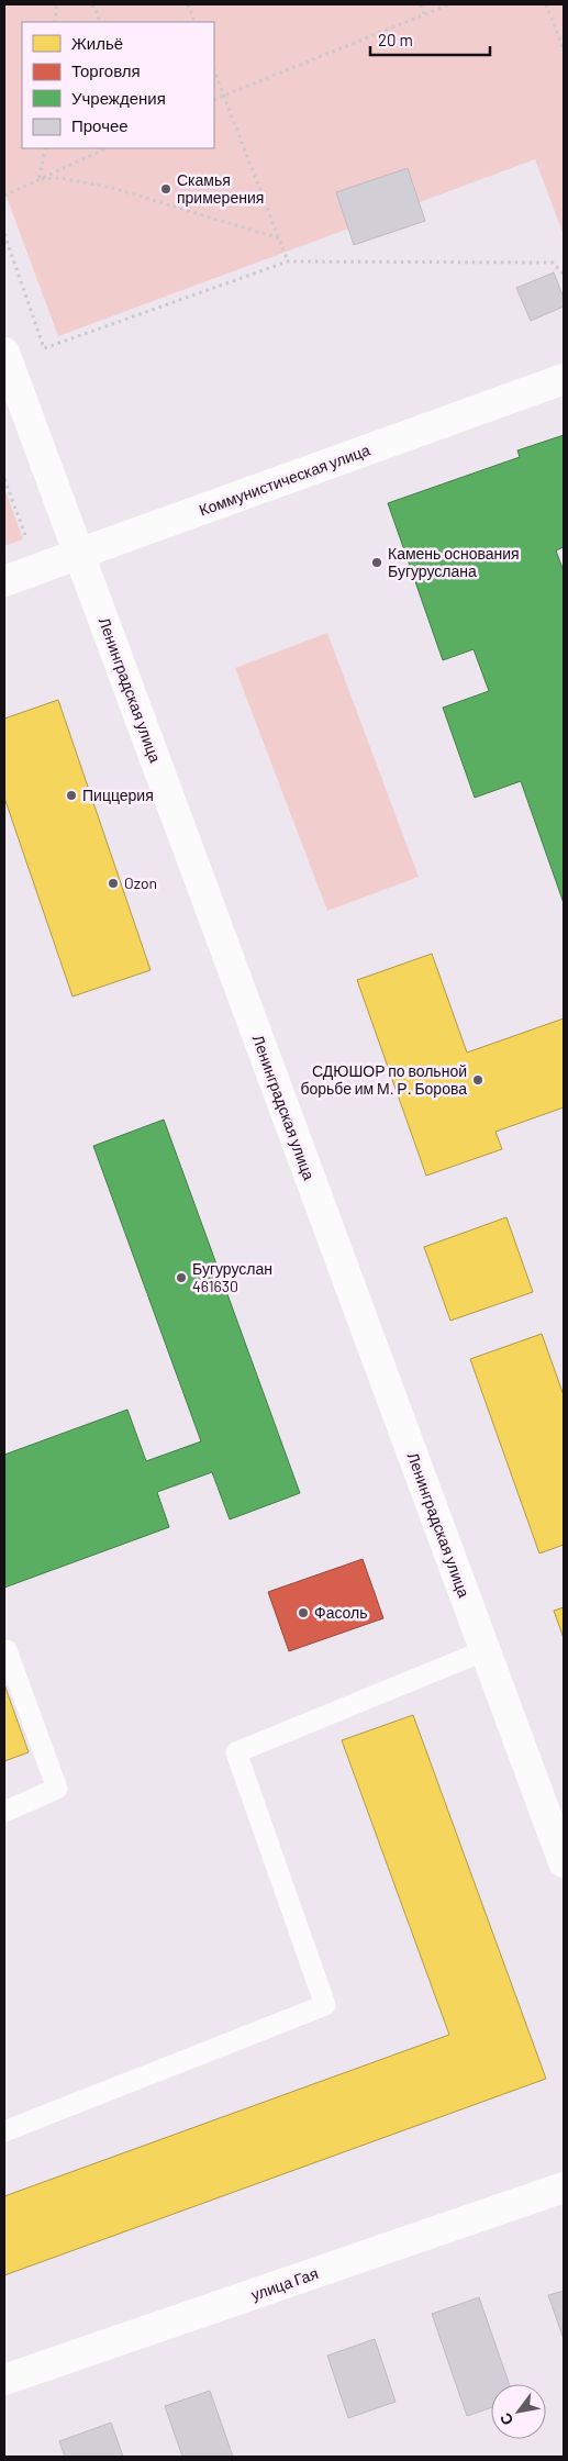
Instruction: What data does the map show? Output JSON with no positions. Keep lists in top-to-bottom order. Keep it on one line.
{"streets":{"street":["Коммунистическая улица","Ленинградская улица","улица Гая"]},"crossings":[["Коммунистическая улица","Ленинградская улица"]],"places":["Скамья примерения","Камень основания Бугуруслана","Пиццерия","Ozon","СДЮШОР по вольной борьбе им М. Р. Борова","Бугуруслан 461630","Фасоль"],"legend":["Жильё","Торговля","Учреждения","Прочее"],"scale_bar":"20 m","north":"bottom left"}
